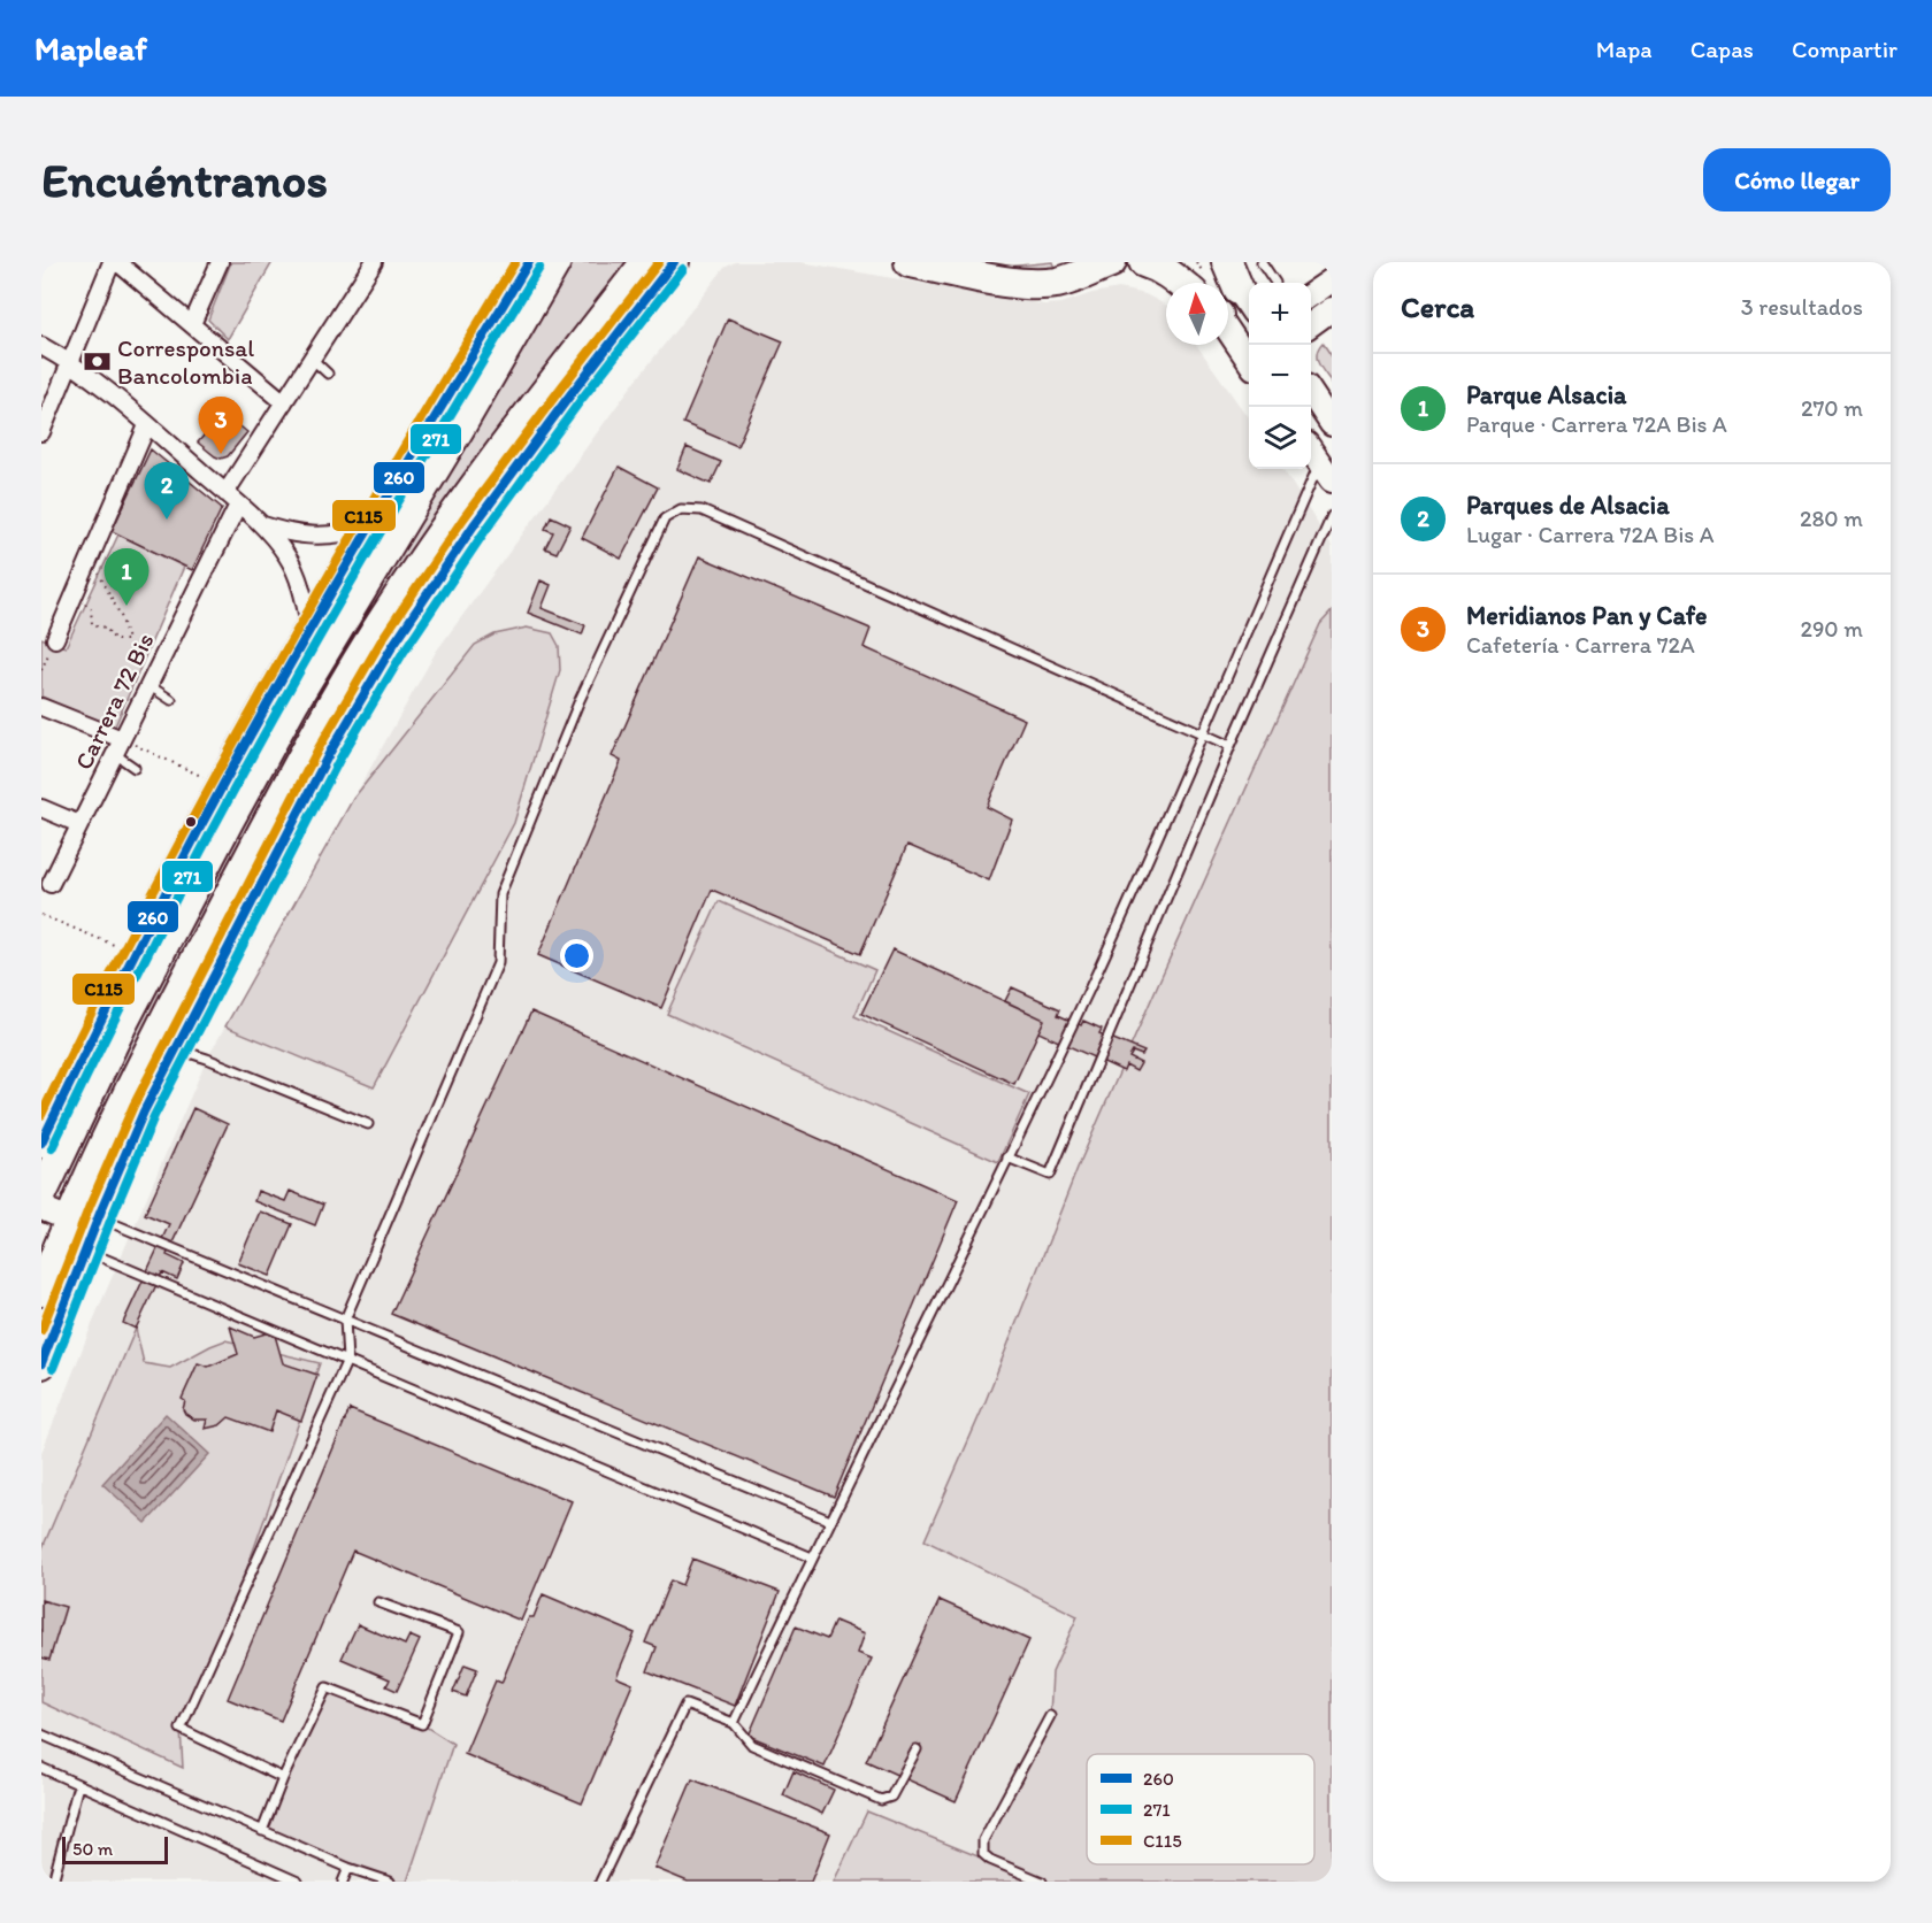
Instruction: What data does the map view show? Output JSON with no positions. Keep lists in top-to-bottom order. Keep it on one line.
{"streets":{"street":["Carrera 72 Bis"]},"places":{"bank":["Corresponsal Bancolombia"]},"lines":["transit line 260","transit line C115","transit line 271"],"legend":["260","271","C115"],"scale_bar":"50 m","north":"top","page":{"header":"Mapleaf","nav":["Mapa","Capas","Compartir"],"buttons":"Cómo llegar","title":"Encuéntranos","heading":["Cerca","3 resultados"],"map_buttons":["+","−"],"list":[{"mark":"1","name":"Parque Alsacia","note":"Parque · Carrera 72A Bis A","value":"270 m"},{"mark":"2","name":"Parques de Alsacia","note":"Lugar · Carrera 72A Bis A","value":"280 m"},{"mark":"3","name":"Meridianos Pan y Cafe","note":"Cafetería · Carrera 72A","value":"290 m"}],"pins":["3","2","1"],"scale":"50 m"}}
